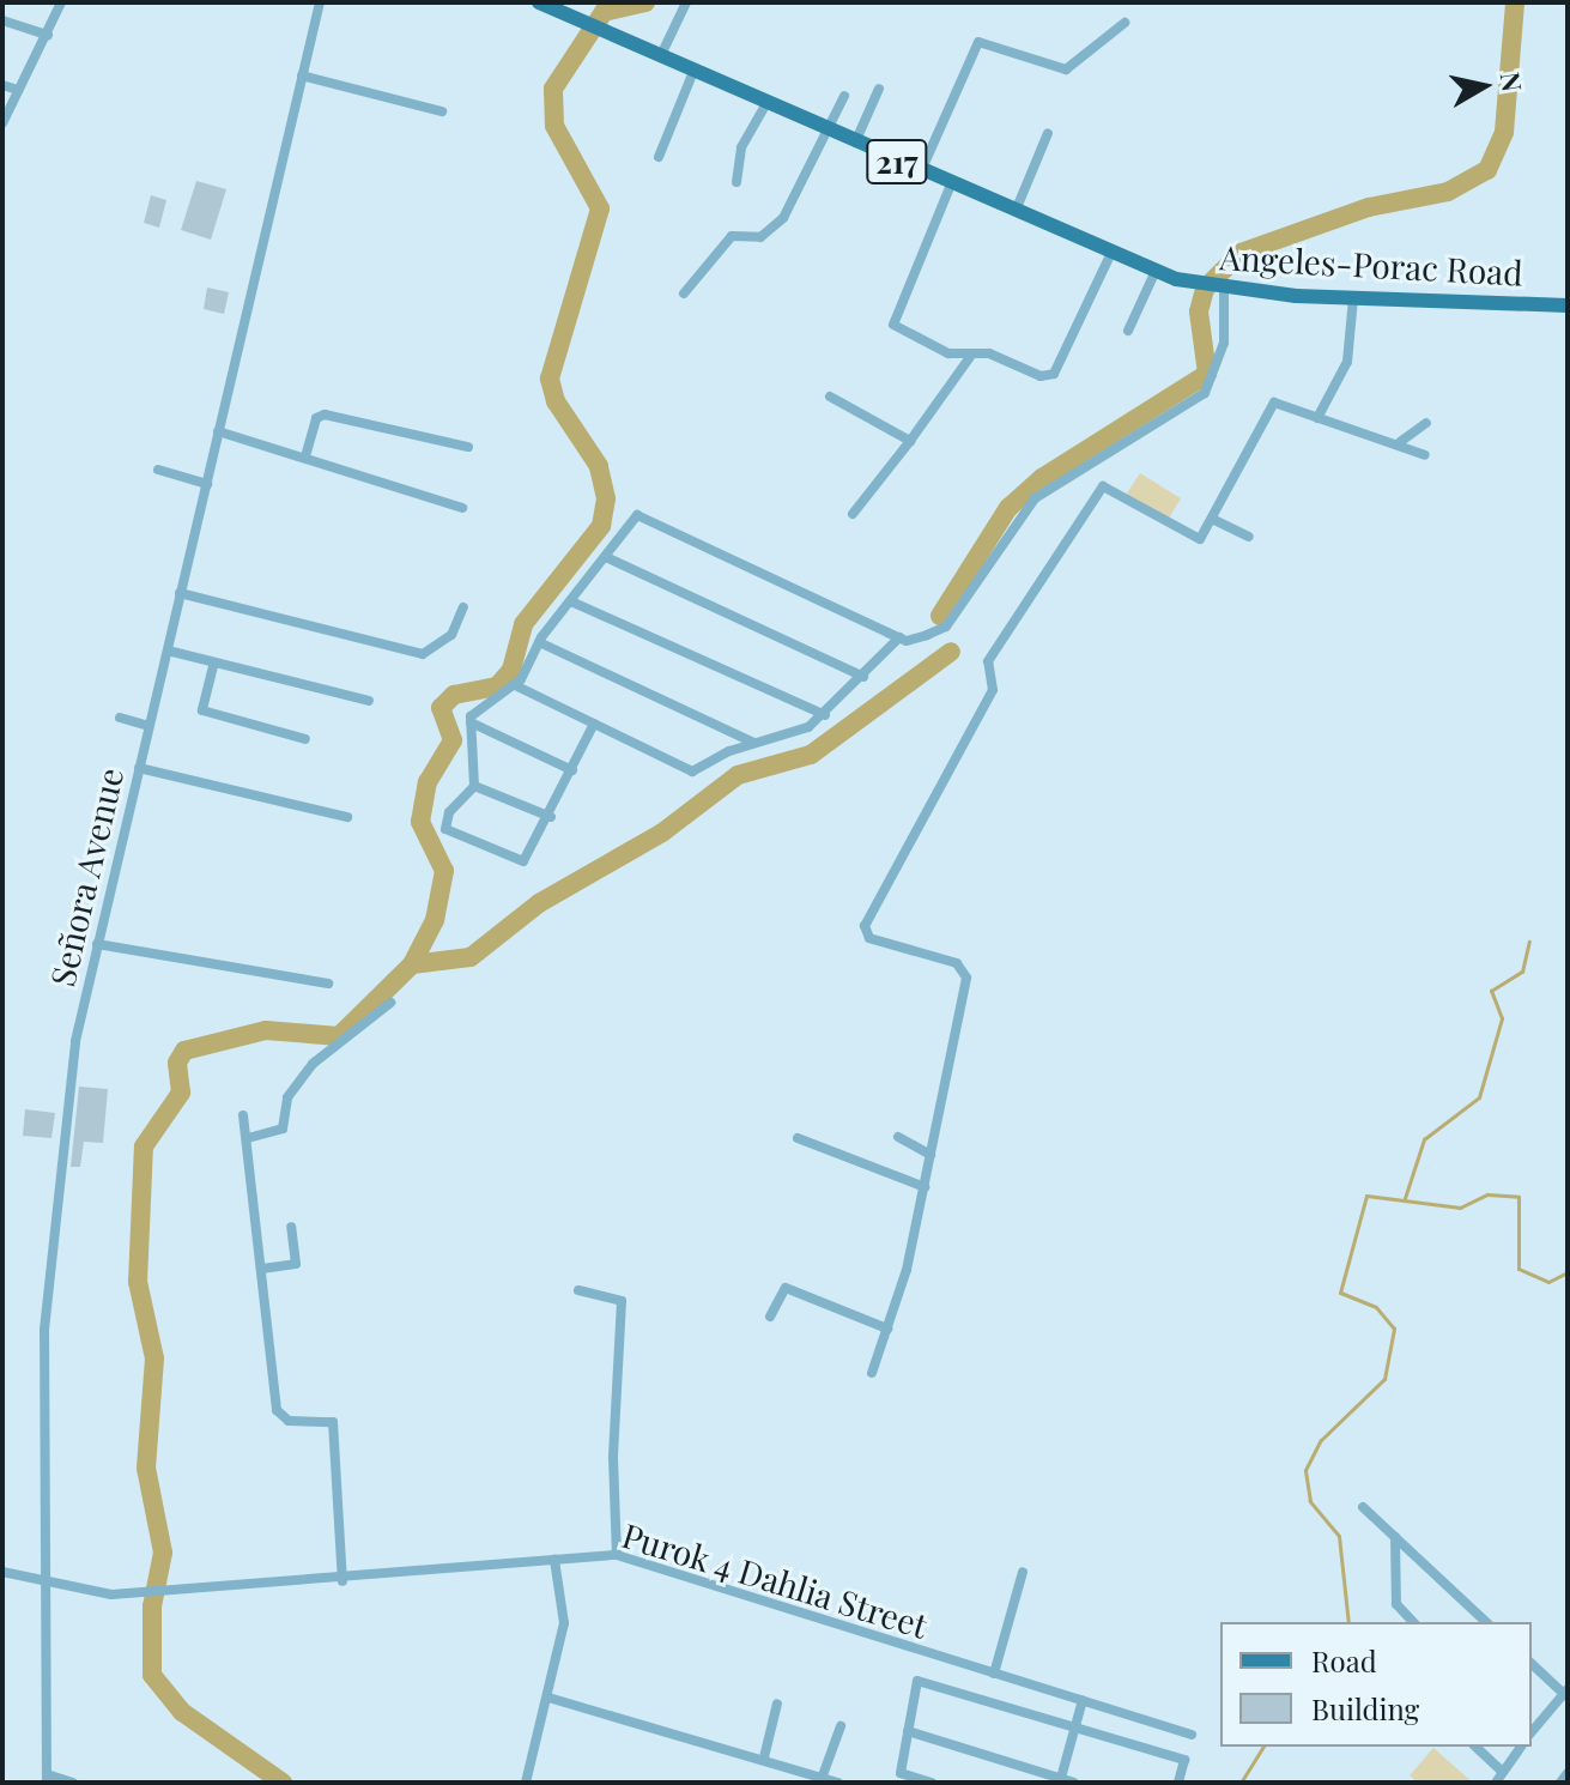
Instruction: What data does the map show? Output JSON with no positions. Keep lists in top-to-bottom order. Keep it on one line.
{"streets":{"main road":["217","Angeles-Porac Road"],"street":["Señora Avenue","Purok 4 Dahlia Street"]},"crossings":[["Señora Avenue","Purok 4 Dahlia Street"]],"legend":["Road","Building"],"north":"right"}
